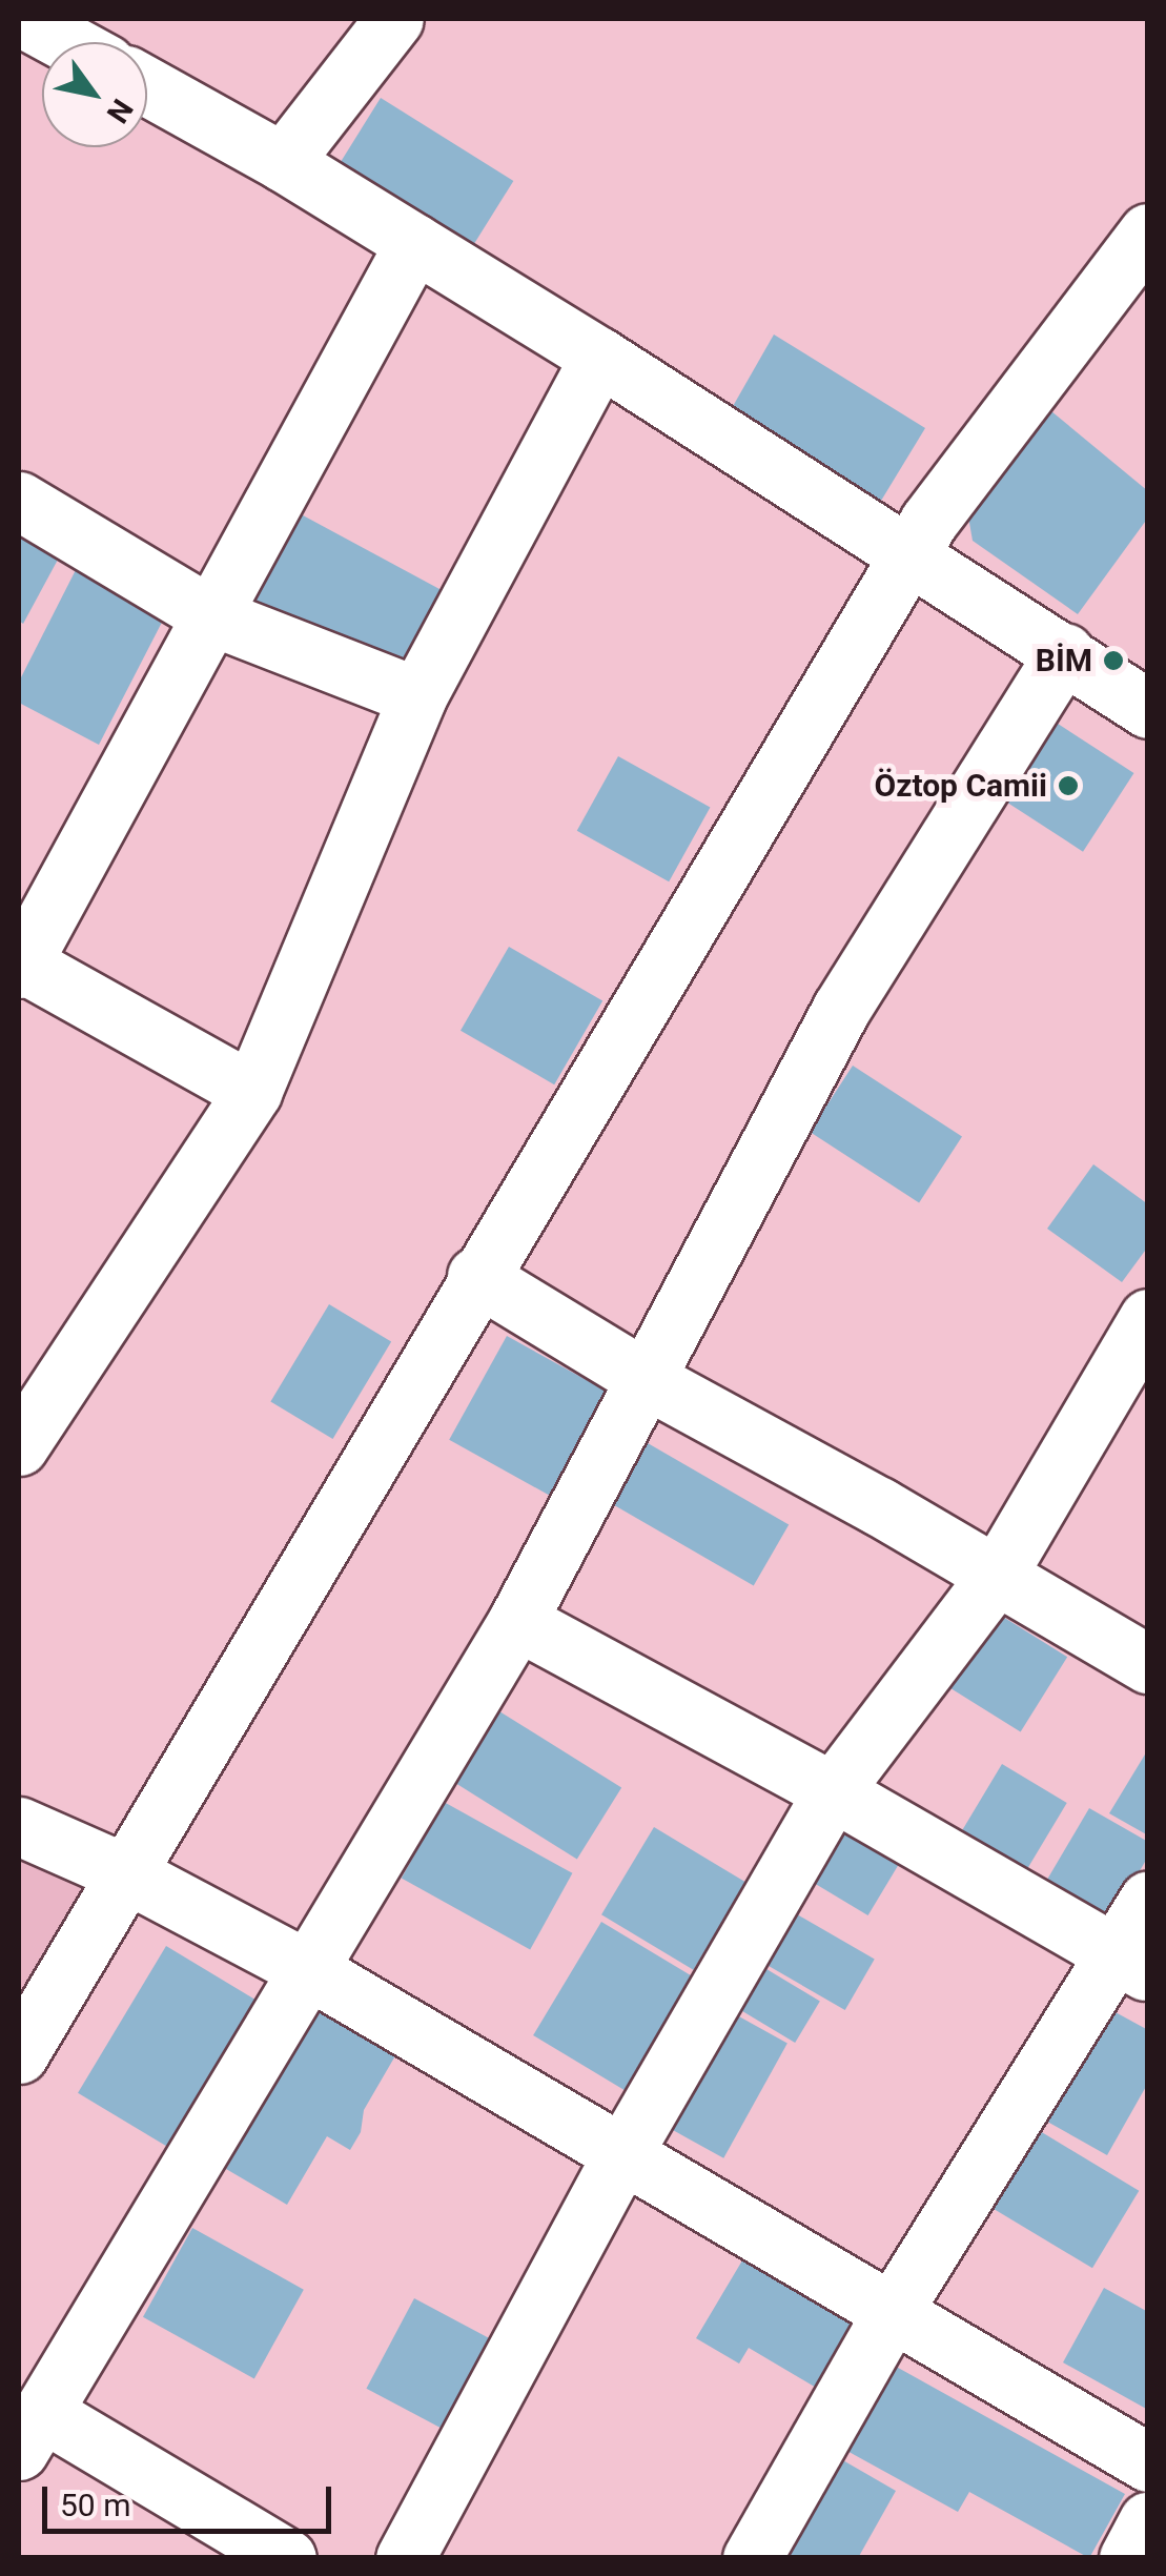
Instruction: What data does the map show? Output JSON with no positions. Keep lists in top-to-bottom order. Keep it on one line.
{"places":["BİM","Öztop Camii"],"scale_bar":"50 m","north":"bottom right"}
